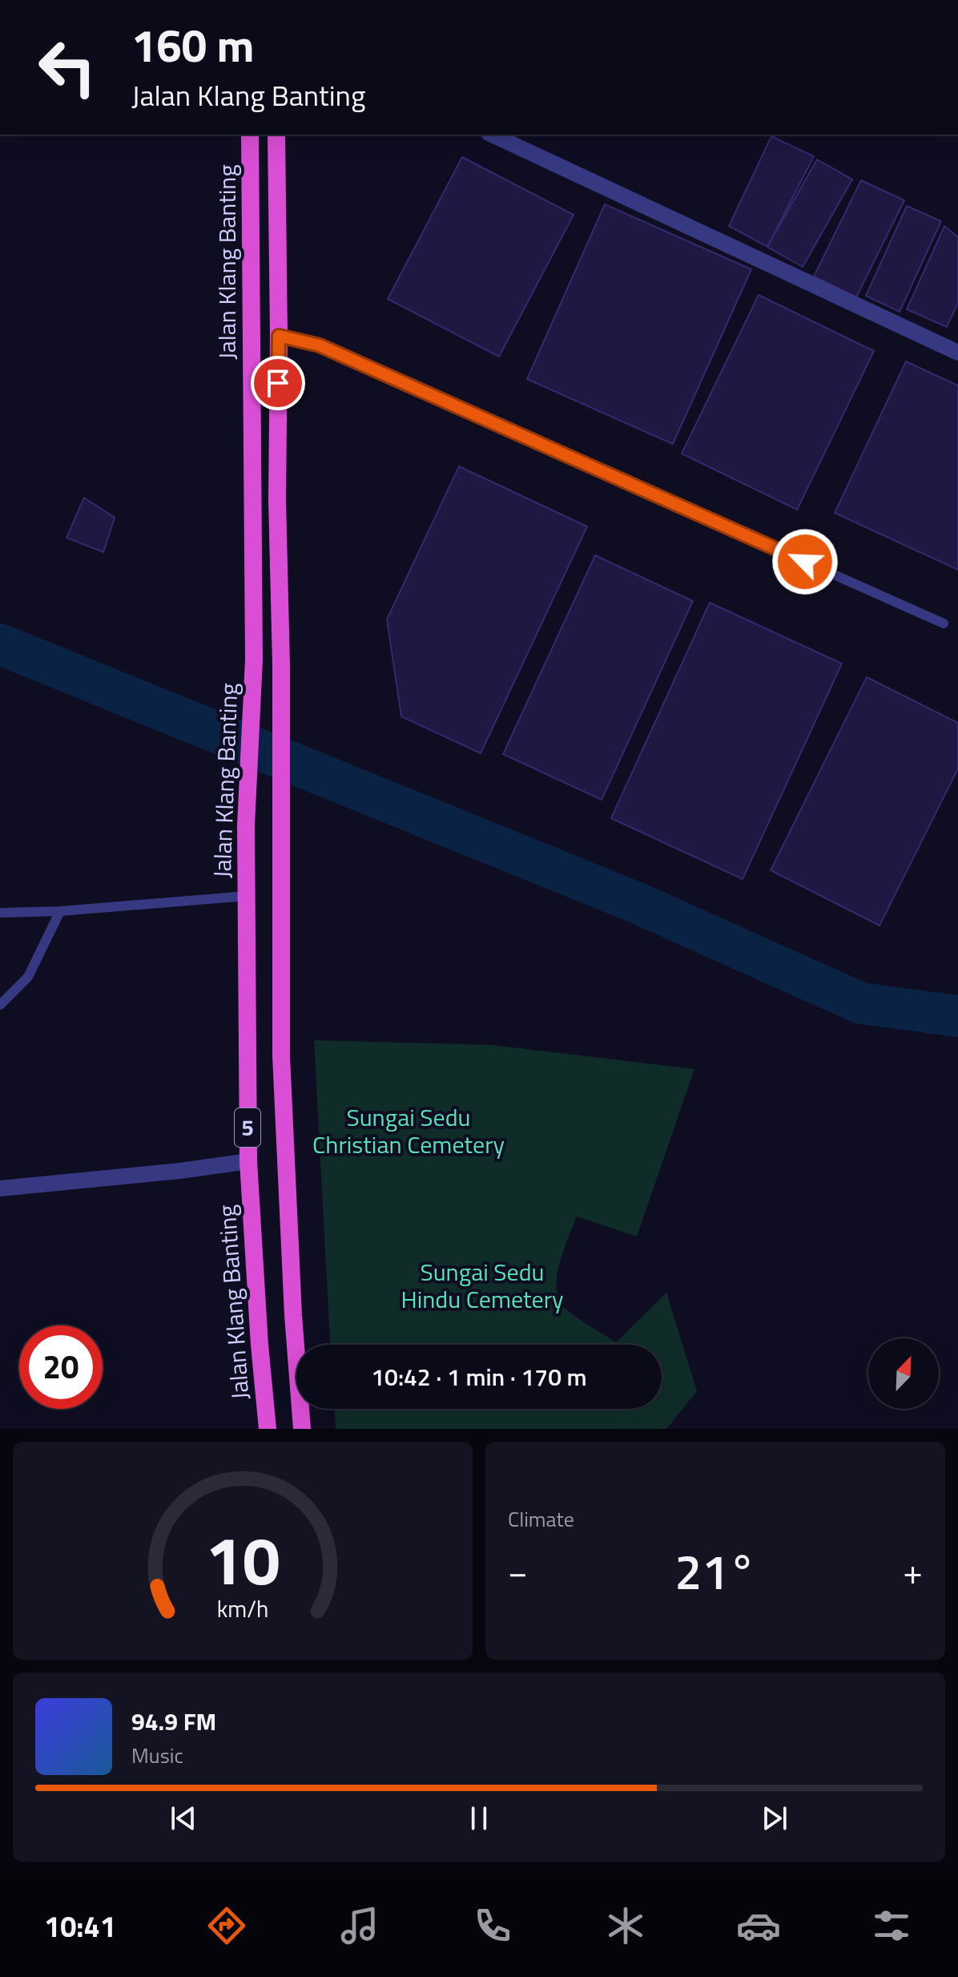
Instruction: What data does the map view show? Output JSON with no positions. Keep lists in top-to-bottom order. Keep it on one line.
{"streets":{"highway":["Jalan Klang Banting","5"]},"parks":["Sungai Sedu Christian Cemetery","Sungai Sedu Hindu Cemetery"],"north":"top right","page":{"turn":["160 m","Jalan Klang Banting"],"limit":"20","trip":"10:42 · 1 min · 170 m","tile":"Climate","heat":["−","21°","+"],"song":["94.9 FM","Music"],"tabs":"10:41","gauge":["10","km/h"]}}
